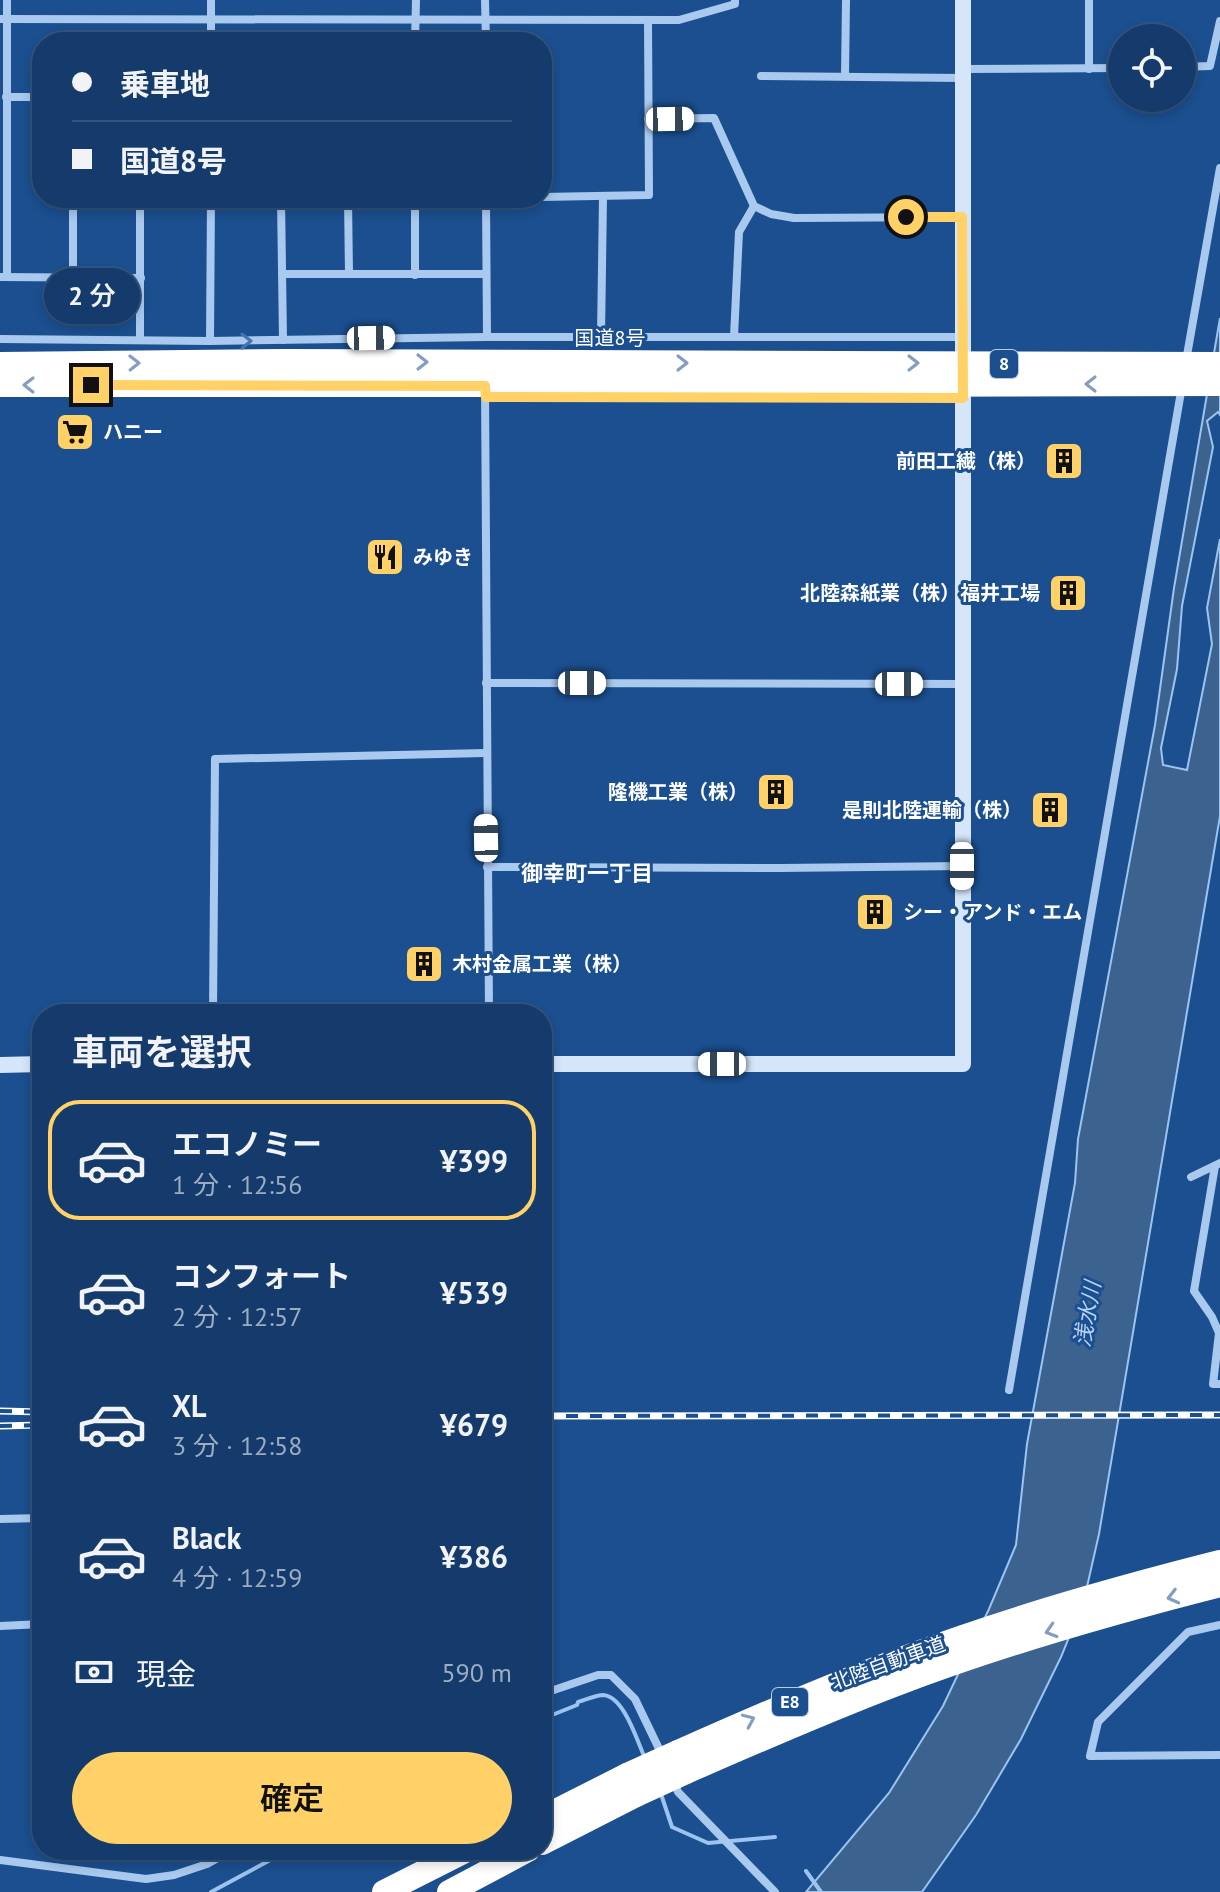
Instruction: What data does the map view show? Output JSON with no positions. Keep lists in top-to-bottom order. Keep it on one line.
{"streets":{"highway":["国道8号","8","北陸自動車道","E8"]},"districts":["御幸町一丁目"],"water":["浅水川"],"places":{"supermarket":["ハニー"],"building":["前田工繊（株）","北陸森紙業（株）福井工場","隆機工業（株）","是則北陸運輸（株）","シー・アンド・エム","木村金属工業（株）"],"restaurant":["みゆき"]},"page":{"banner":["乗車地","国道8号"],"bubble":"2 分","heading":"車両を選択","list":[{"name":"エコノミー","note":"1 分 · 12:56","value":"¥399"},{"name":"コンフォート","note":"2 分 · 12:57","value":"¥539"},{"name":"XL","note":"3 分 · 12:58","value":"¥679"},{"name":"Black","note":"4 分 · 12:59","value":"¥386"}],"pay":["現金","590 m"],"buttons":"確定"}}
